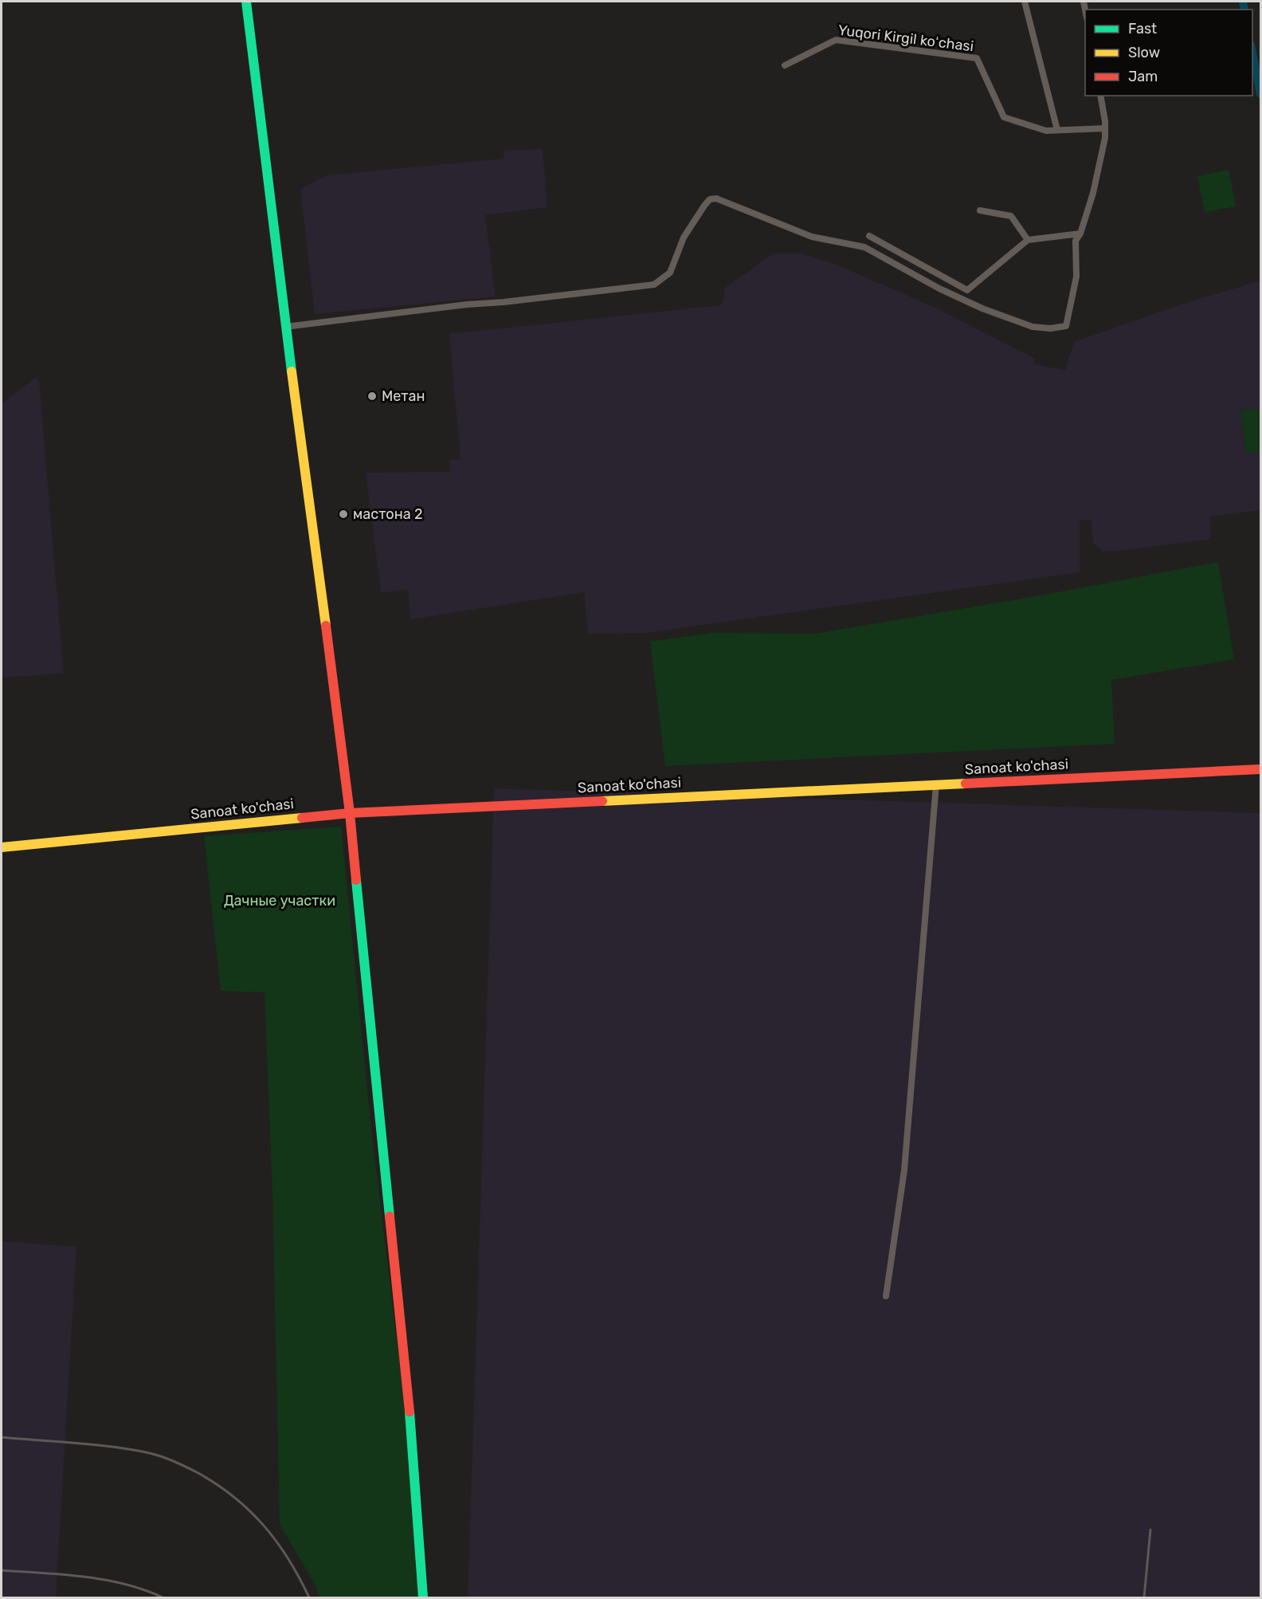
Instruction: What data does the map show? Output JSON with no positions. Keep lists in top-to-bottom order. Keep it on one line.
{"streets":{"main road":["Sanoat ko'chasi"],"street":["Yuqori Kirgil koʻchasi"]},"parks":["Дачные участки"],"places":["Метан","мастона 2"],"legend":["Fast","Slow","Jam"]}
